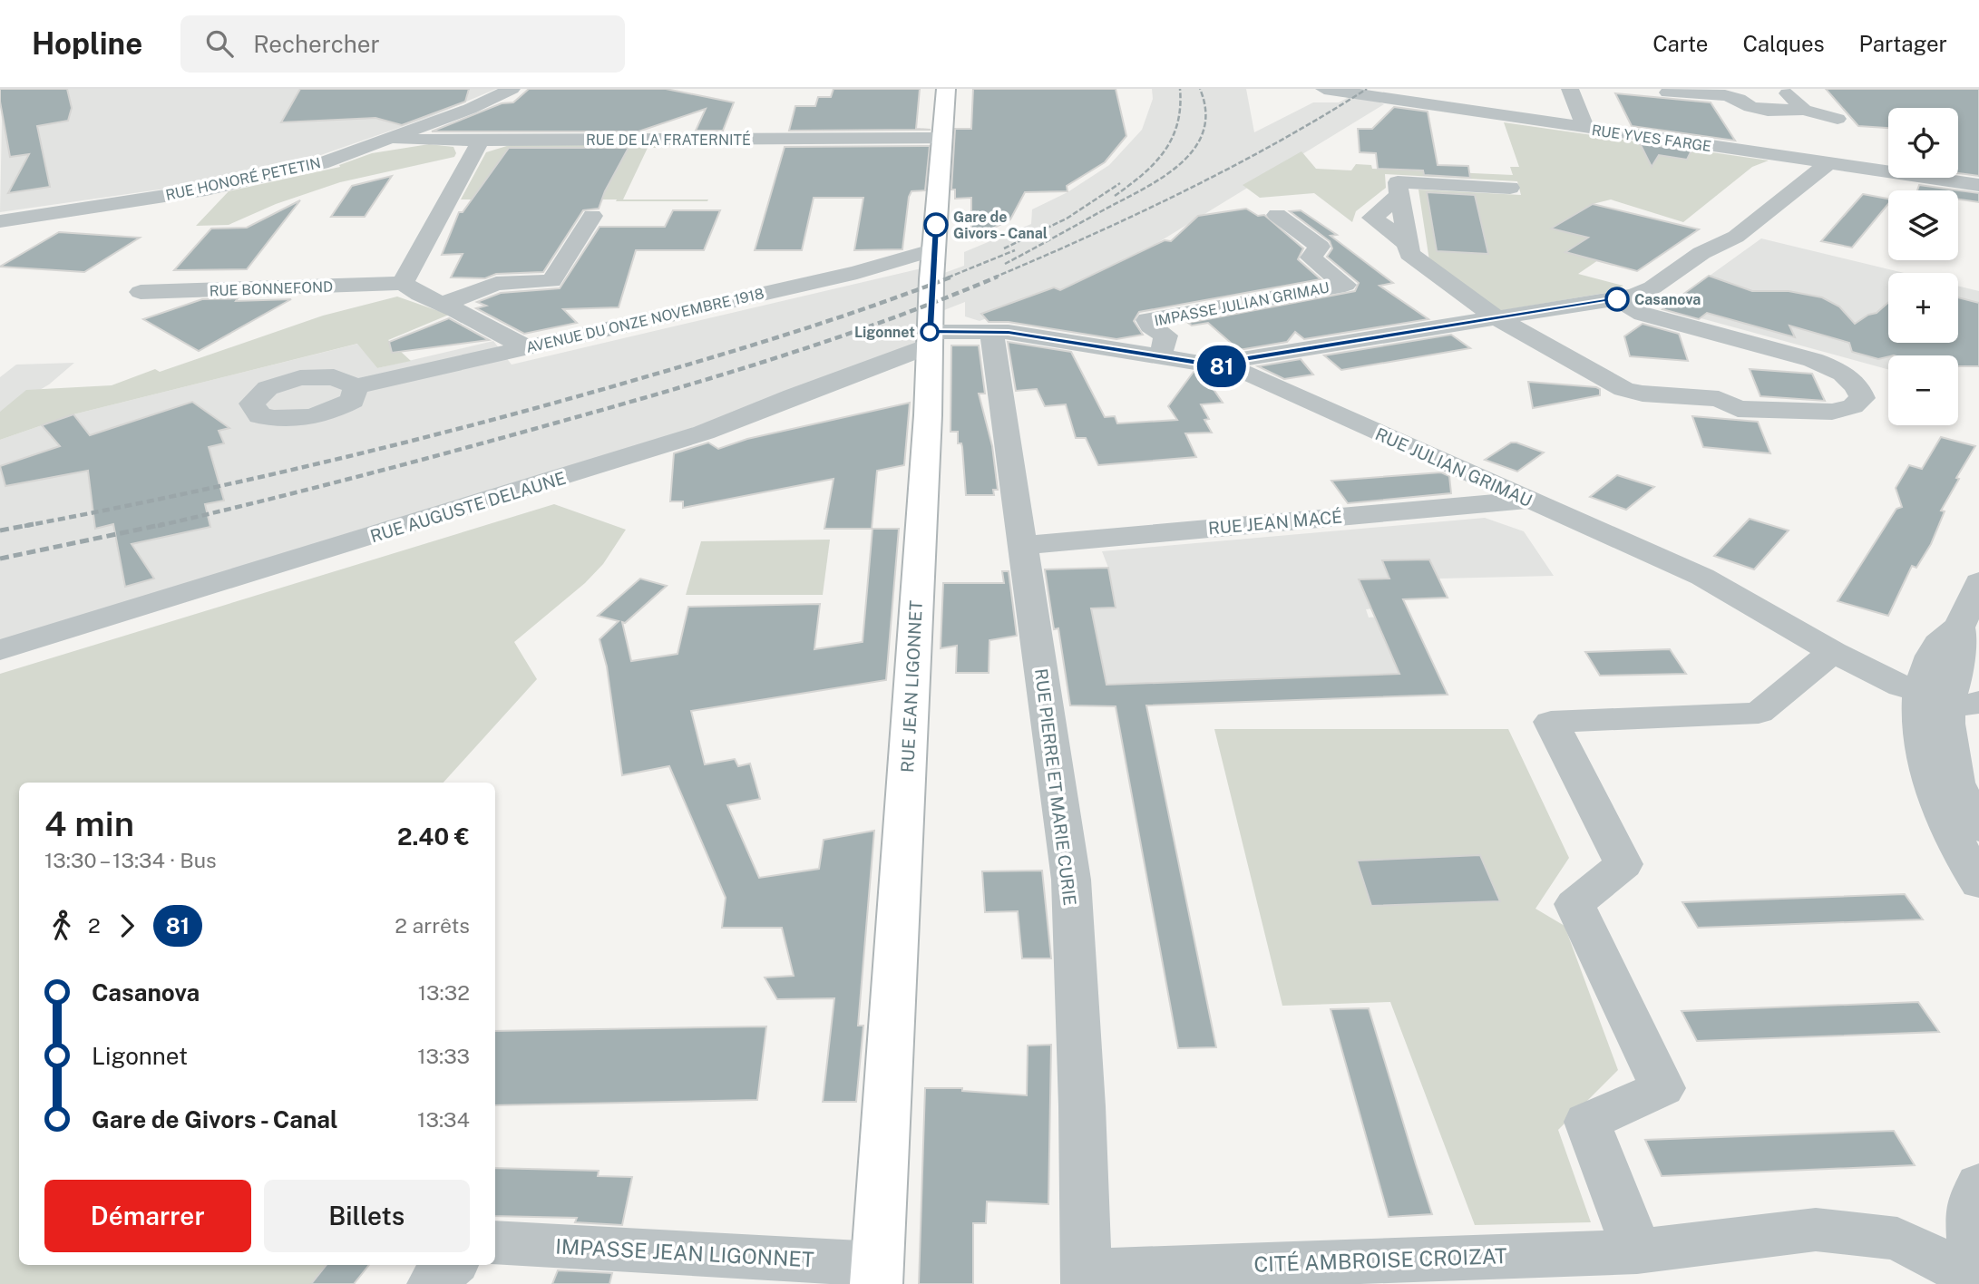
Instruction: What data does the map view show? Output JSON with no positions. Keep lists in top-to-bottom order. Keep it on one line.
{"streets":{"main road":["RUE JEAN LIGONNET"],"street":["RUE YVES FARGE","RUE DE LA FRATERNITÉ","RUE HONORÉ PETETIN","RUE BONNEFOND","IMPASSE JULIAN GRIMAU","AVENUE DU ONZE NOVEMBRE 1918","RUE JULIAN GRIMAU","RUE AUGUSTE DELAUNE","RUE JEAN MACÉ","RUE PIERRE ET MARIE CURIE","IMPASSE JEAN LIGONNET","CITÉ AMBROISE CROIZAT"]},"crossings":[["RUE DE LA FRATERNITÉ","RUE HONORÉ PETETIN"],["RUE DE LA FRATERNITÉ","RUE JEAN LIGONNET"],["IMPASSE JULIAN GRIMAU","RUE JULIAN GRIMAU"],["AVENUE DU ONZE NOVEMBRE 1918","RUE JEAN LIGONNET"],["RUE JULIAN GRIMAU","RUE AUGUSTE DELAUNE"],["RUE JULIAN GRIMAU","RUE JEAN MACÉ"],["RUE JULIAN GRIMAU","RUE JEAN LIGONNET"],["RUE JULIAN GRIMAU","RUE PIERRE ET MARIE CURIE"],["RUE AUGUSTE DELAUNE","RUE JEAN LIGONNET"],["RUE JEAN MACÉ","RUE PIERRE ET MARIE CURIE"],["RUE JEAN LIGONNET","IMPASSE JEAN LIGONNET"],["RUE PIERRE ET MARIE CURIE","CITÉ AMBROISE CROIZAT"]],"places":["Gare de Givors - Canal","Casanova","Ligonnet"],"lines":["bus line 81"],"page":{"header":"Hopline","search":"Rechercher","nav":["Carte","Calques","Partager"],"on_map":"81","map_buttons":["+","−"],"heading":["4 min","13:30 – 13:34 · Bus","2.40 €"],"legs":["2","81","2 arrêts"],"list":[{"name":"Casanova","value":"13:32"},{"name":"Ligonnet","value":"13:33"},{"name":"Gare de Givors - Canal","value":"13:34"}],"buttons":["Démarrer","Billets"]}}
